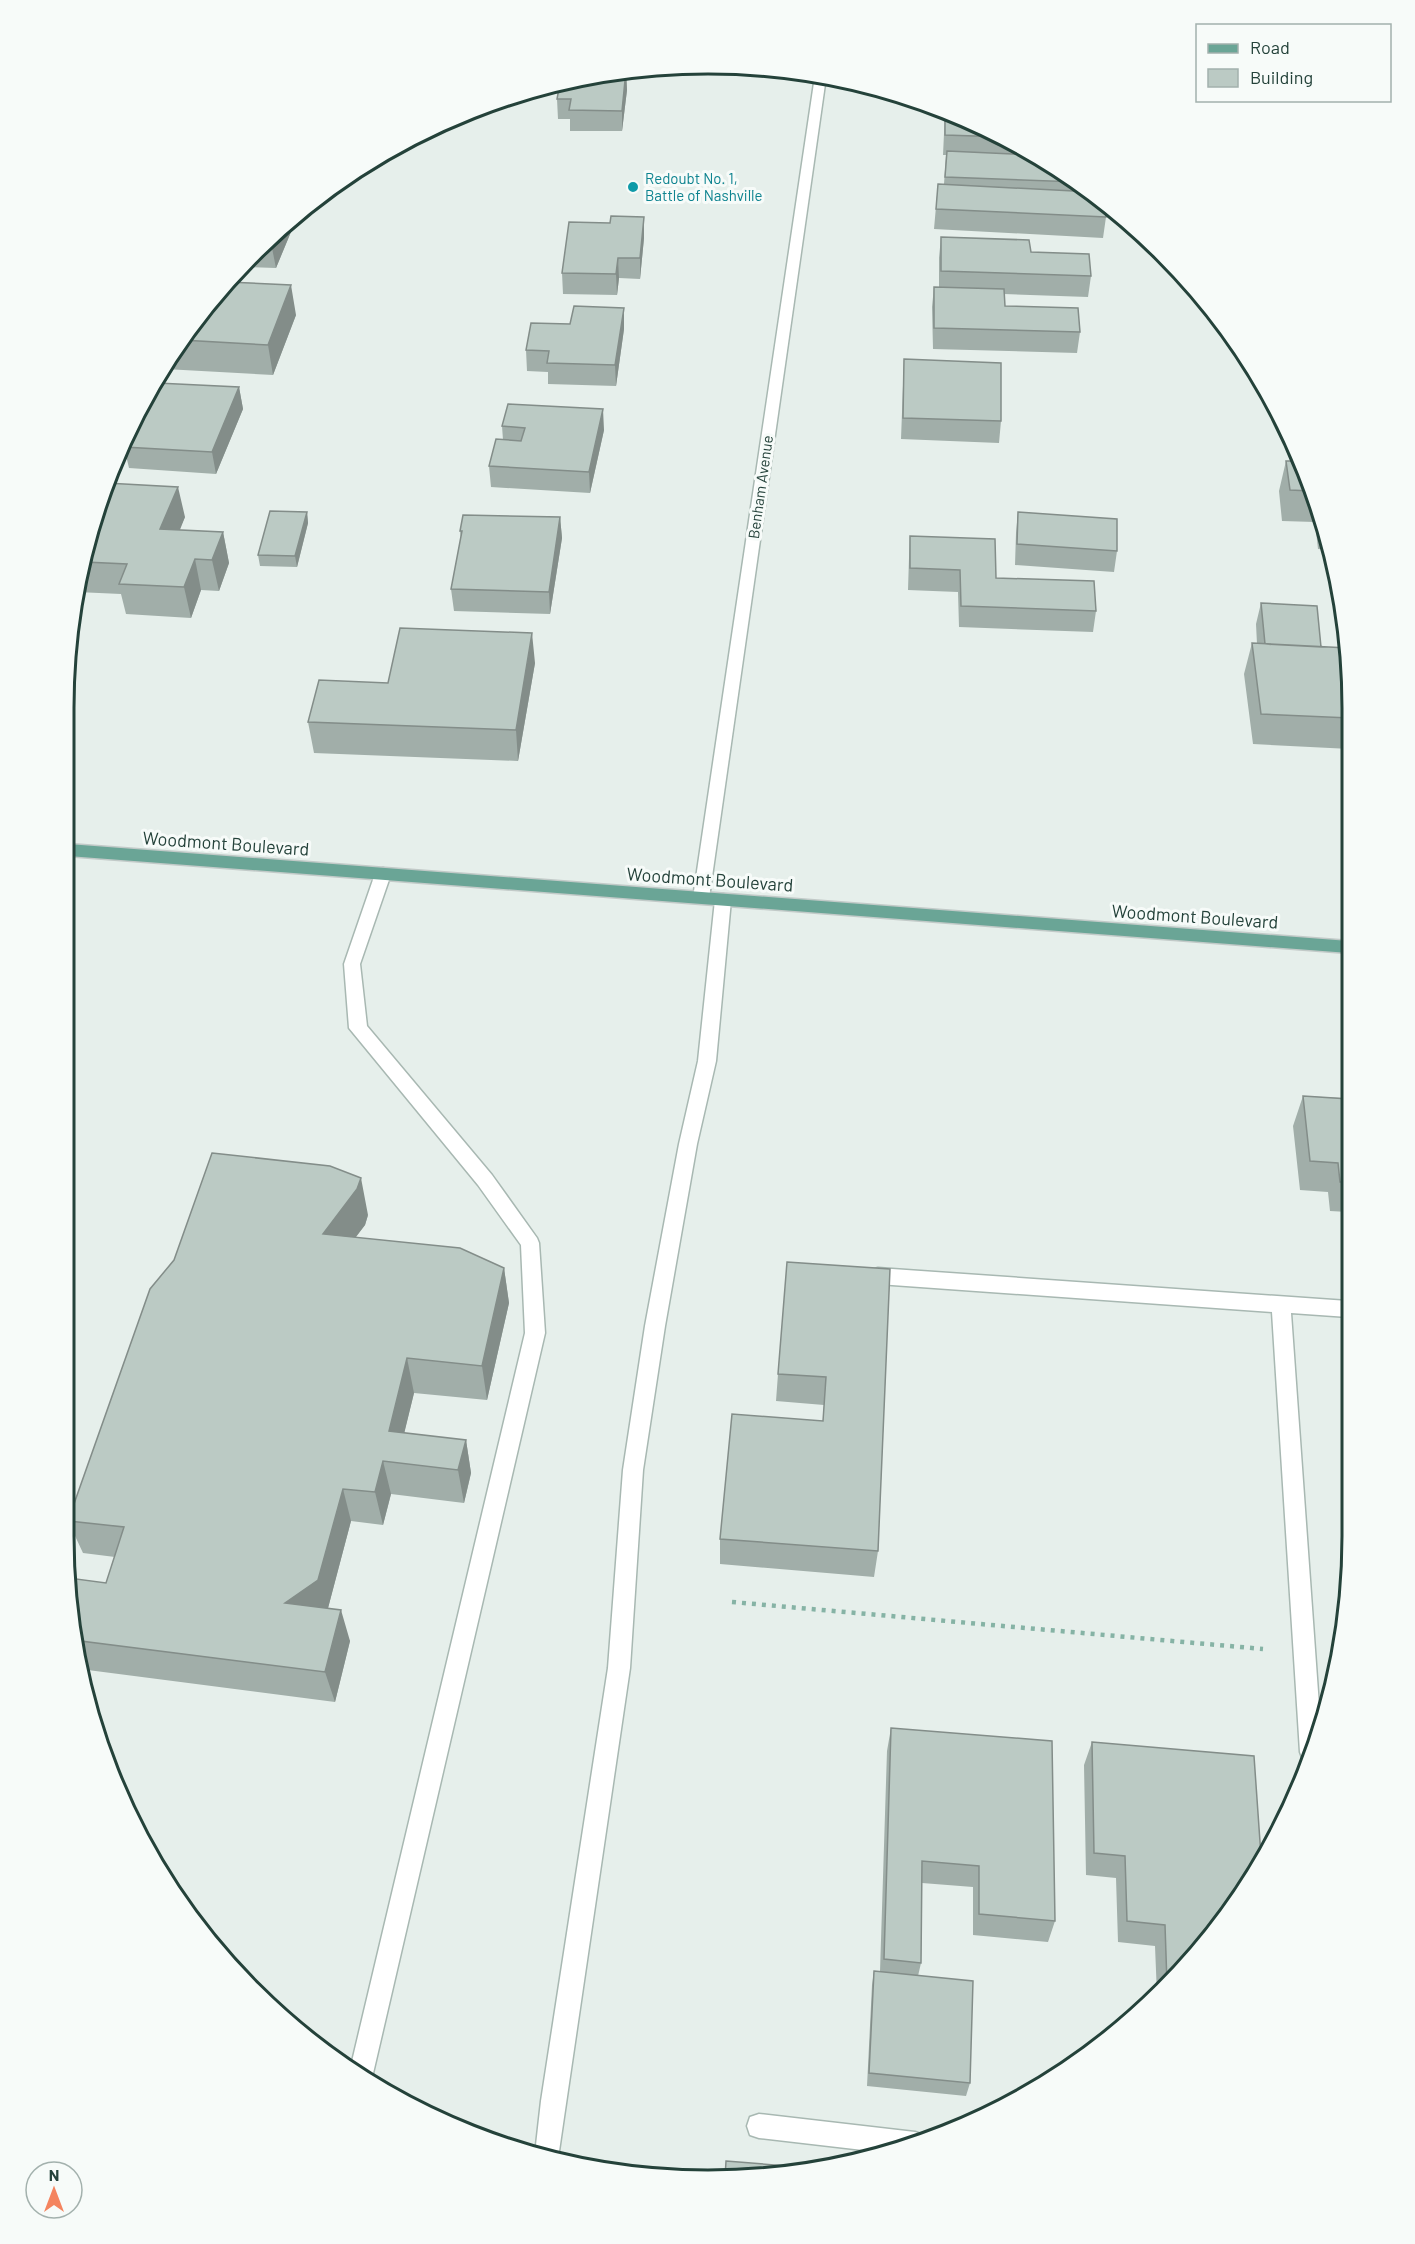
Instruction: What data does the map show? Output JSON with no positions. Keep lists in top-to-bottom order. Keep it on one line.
{"streets":{"main road":["Woodmont Boulevard"],"street":["Benham Avenue"]},"crossings":[["Benham Avenue","Woodmont Boulevard"]],"places":["Redoubt No. 1, Battle of Nashville"],"legend":["Road","Building"],"north":"top"}
